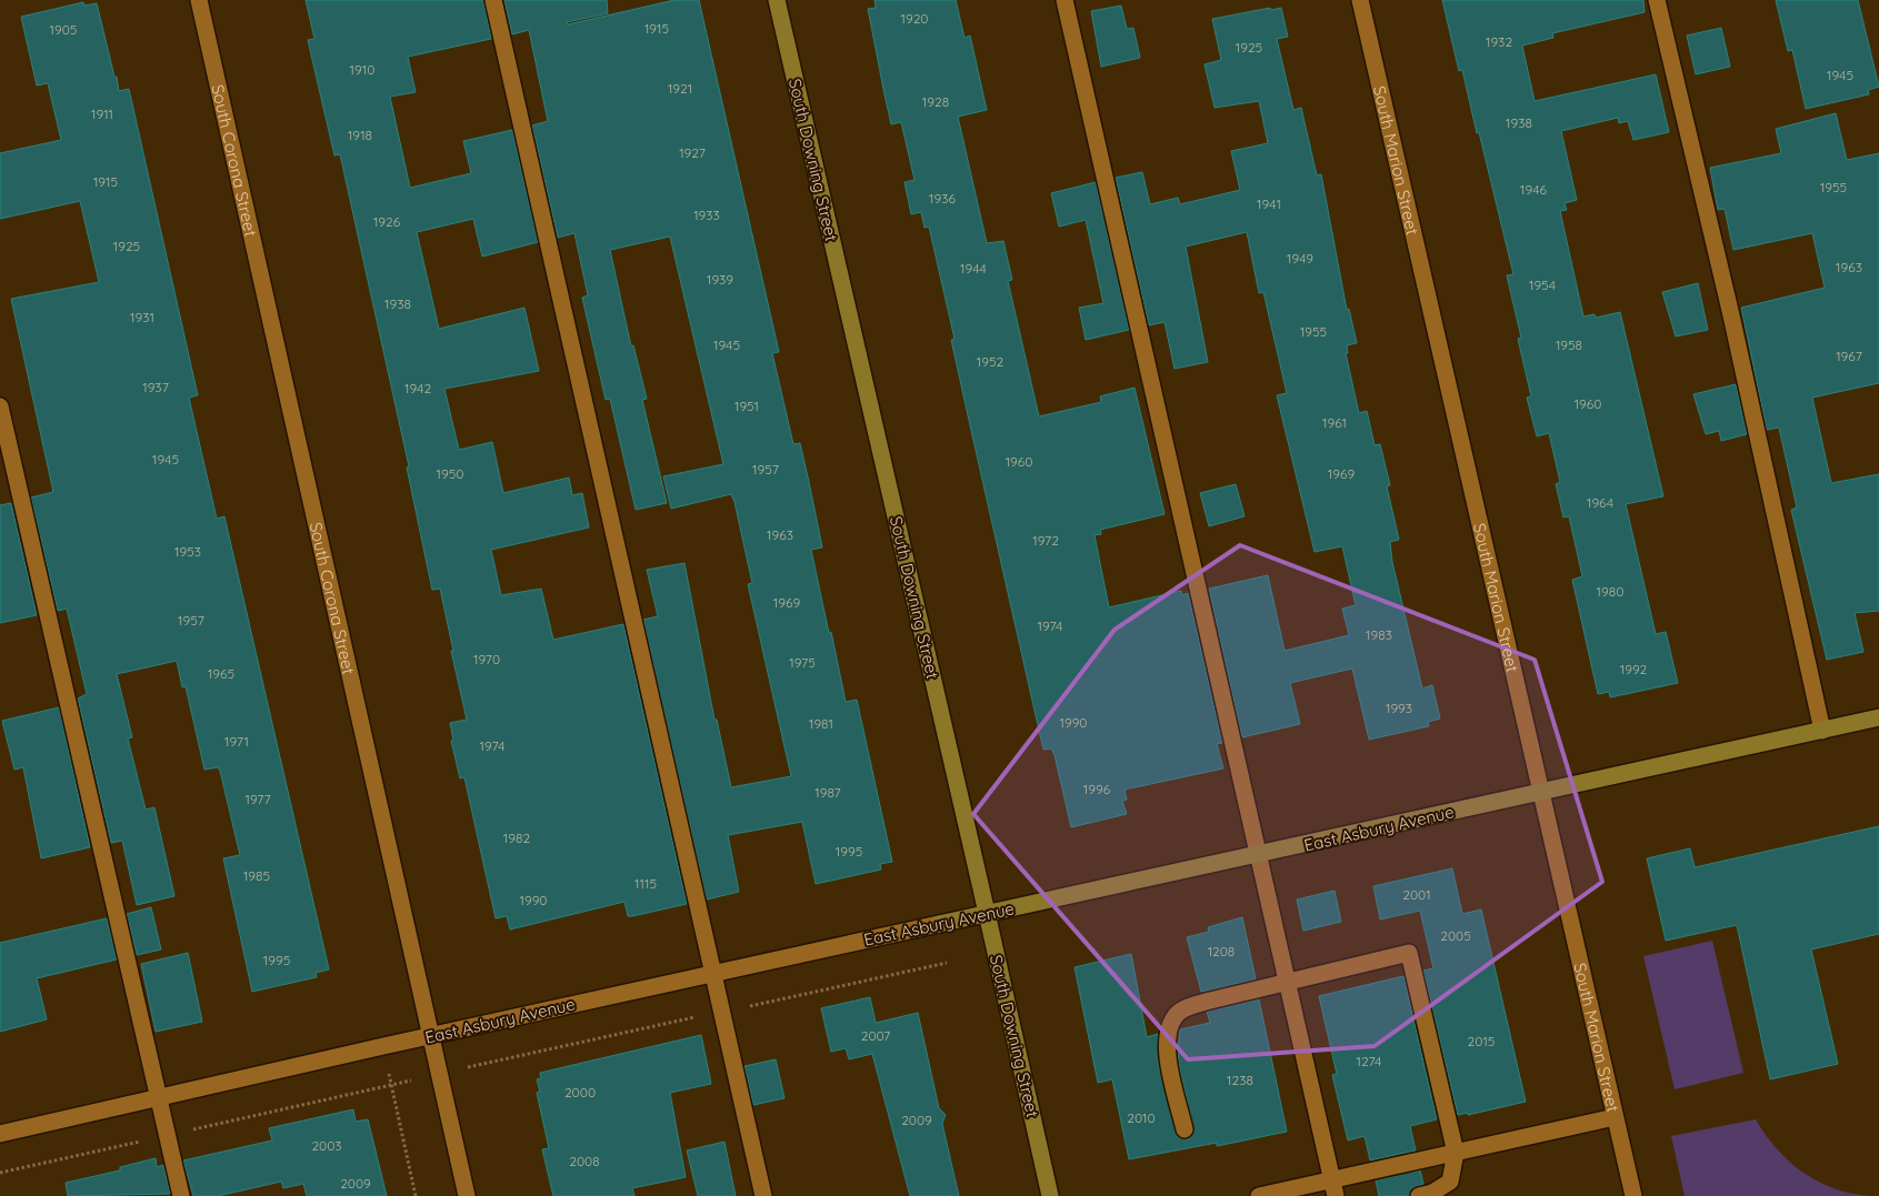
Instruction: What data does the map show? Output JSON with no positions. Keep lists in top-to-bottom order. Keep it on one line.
{"streets":{"main road":["South Downing Street","East Asbury Avenue"],"street":["South Corona Street","South Marion Street"]},"crossings":[["South Corona Street","East Asbury Avenue"],["South Downing Street","East Asbury Avenue"],["South Marion Street","East Asbury Avenue"]],"house_numbers":["1920","1915","1905","1932","1925","1910","1945","1921","1928","1911","1938","1918","1927","1915","1955","1946","1936","1941","1933","1926","1925","1949","1963","1944","1939","1954","1938","1931","1955","1945","1958","1967","1952","1937","1942","1960","1951","1961","1945","1960","1957","1950","1969","1964","1963","1972","1953","1980","1969","1957","1974","1983","1970","1975","1992","1965","1993","1990","1981","1971","1974","1996","1987","1977","1982","1995","1985","1115","2001","1990","2005","1208","1995","2007","2015","1274","1238","2000","2010","2009","2003","2008","2009"]}
